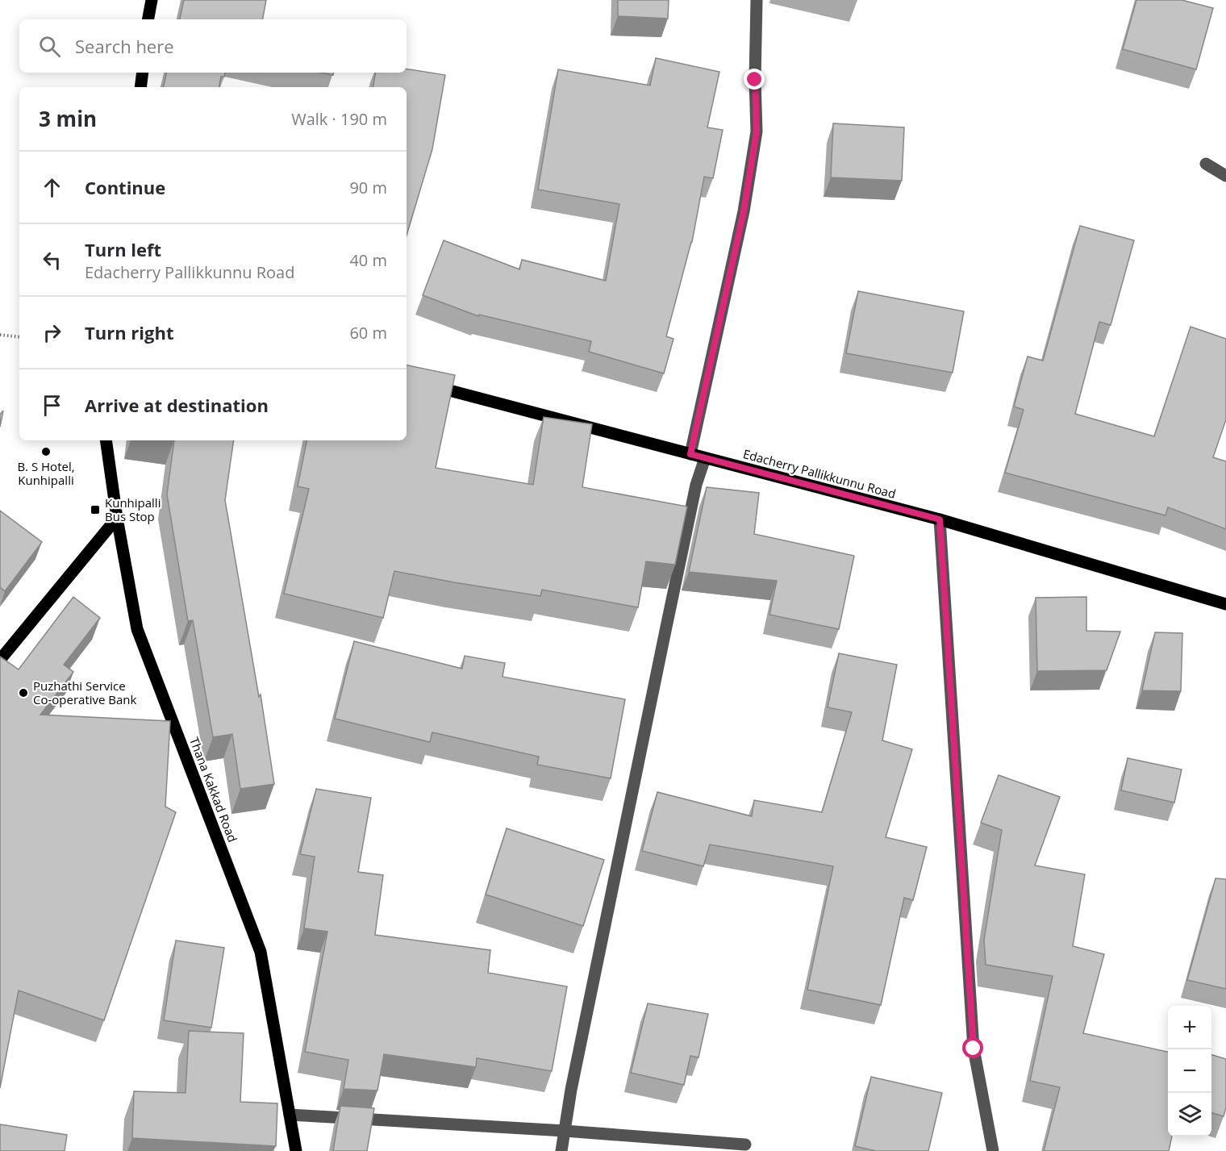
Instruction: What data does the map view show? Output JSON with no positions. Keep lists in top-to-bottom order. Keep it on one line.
{"streets":{"main road":["Edacherry Pallikkunnu Road","Thana Kakkad Road"]},"places":{"other":["B. S Hotel, Kunhipalli","Puzhathi Service Co-operative Bank"],"transit":["Kunhipalli Bus Stop"]},"page":{"search":"Search here","heading":["3 min","Walk · 190 m"],"list":[["Continue","90 m"],["Turn left","Edacherry Pallikkunnu Road","40 m"],["Turn right","60 m"],"Arrive at destination"],"map_buttons":["+","−"]}}
